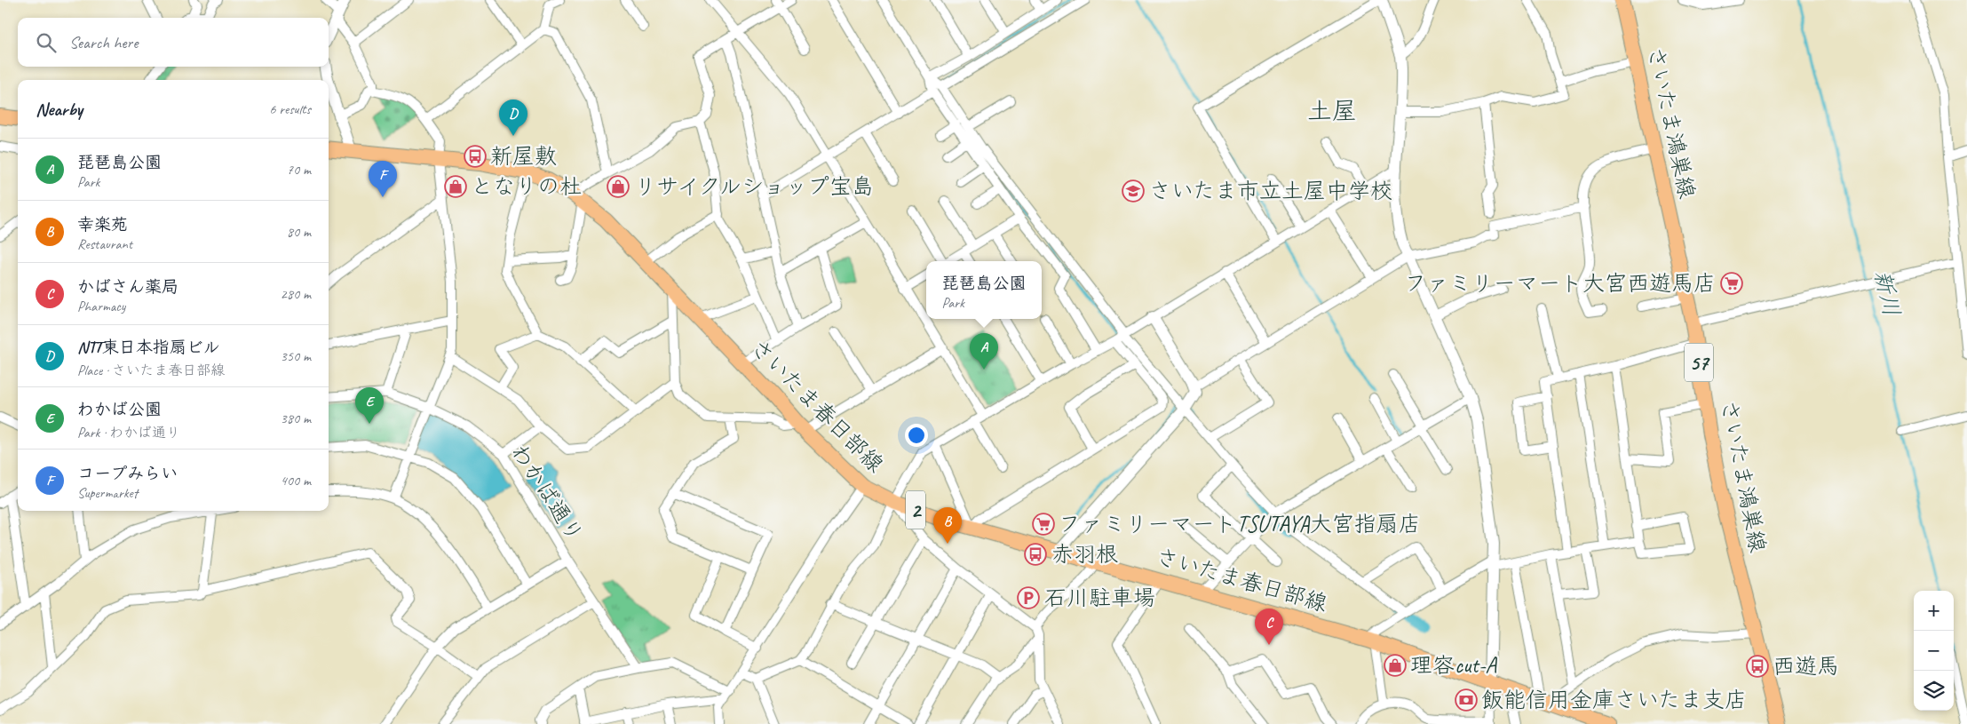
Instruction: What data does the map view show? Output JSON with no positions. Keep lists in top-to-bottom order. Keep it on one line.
{"streets":{"main road":["さいたま鴻巣線","57","さいたま春日部線","2"],"street":["わかば通り"]},"districts":["土屋"],"water":["新川"],"places":{"bus stop":["新屋敷","赤羽根","西遊馬"],"shop":["となりの杜","リサイクルショップ宝島","理容cut-A"],"school or university":["さいたま市立土屋中学校"],"supermarket":["ファミリーマート大宮西遊馬店","ファミリーマートTSUTAYA大宮指扇店"],"parking":["石川駐車場"],"bank":["飯能信用金庫さいたま支店"]},"page":{"search":"Search here","heading":["Nearby","6 results"],"pins":["D","F","A","E","B","C"],"list":[{"mark":"A","name":"琵琶島公園","note":"Park","value":"70 m"},{"mark":"B","name":"幸楽苑","note":"Restaurant","value":"80 m"},{"mark":"C","name":"かばさん薬局","note":"Pharmacy","value":"280 m"},{"mark":"D","name":"NTT東日本指扇ビル","note":"Place · さいたま春日部線","value":"350 m"},{"mark":"E","name":"わかば公園","note":"Park · わかば通り","value":"380 m"},{"mark":"F","name":"コープみらい","note":"Supermarket","value":"400 m"}],"popup":["琵琶島公園","Park"],"map_buttons":["+","−"]}}
